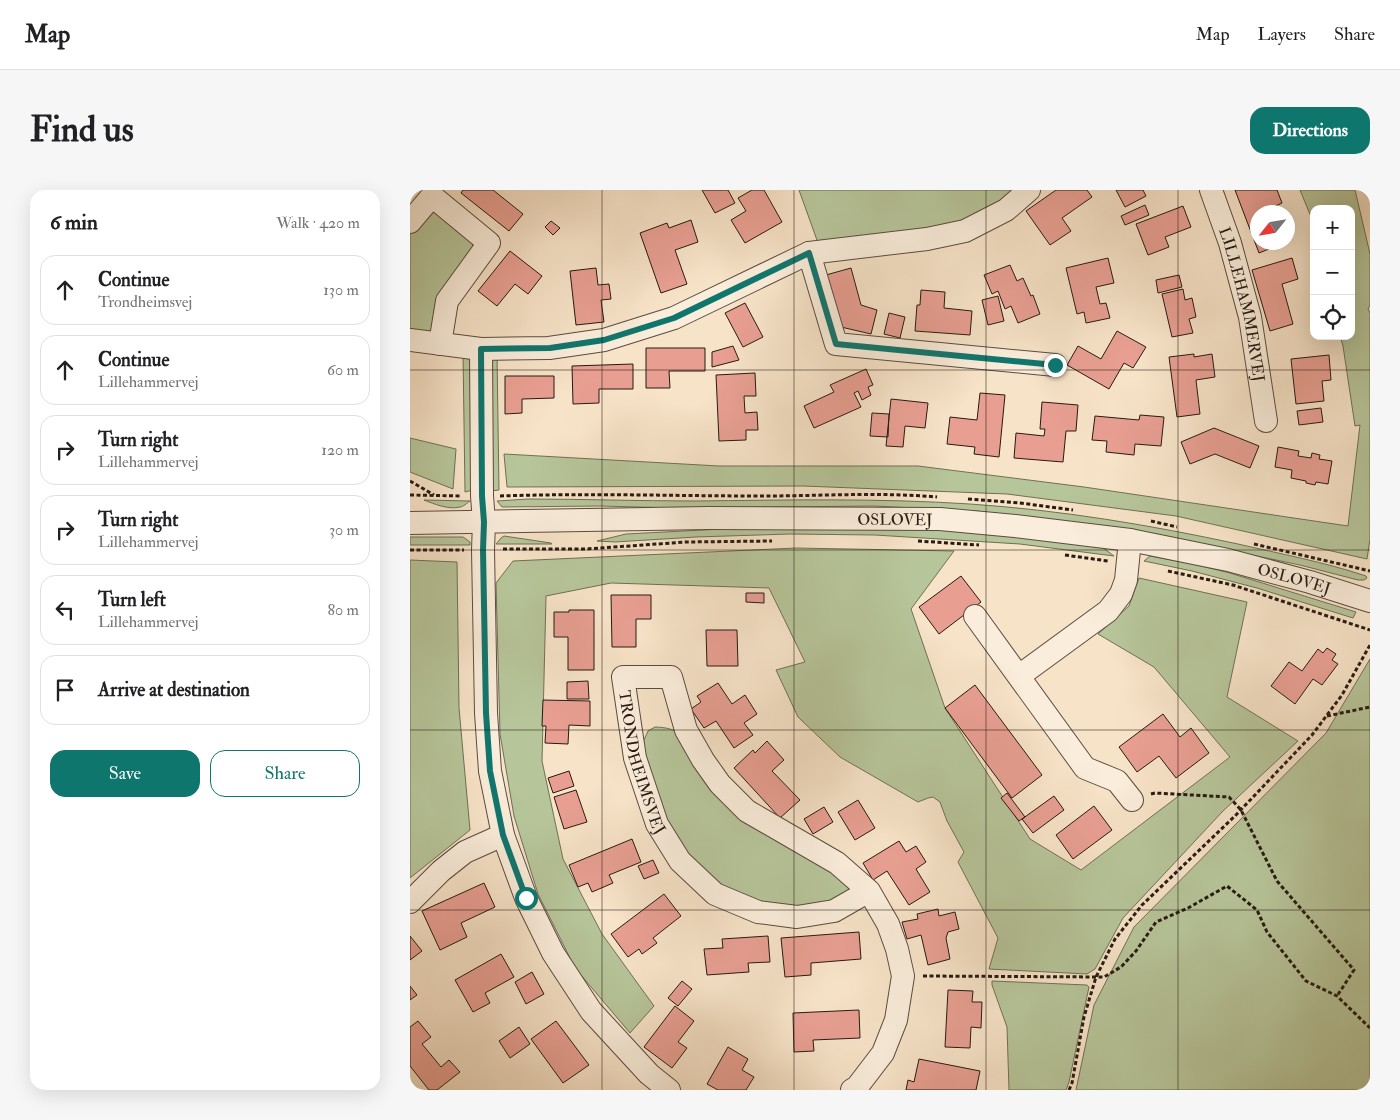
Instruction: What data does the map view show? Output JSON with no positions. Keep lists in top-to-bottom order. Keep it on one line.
{"streets":{"street":["LILLEHAMMERVEJ","OSLOVEJ","TRONDHEIMSVEJ"]},"north":"bottom left","page":{"header":"Map","nav":["Map","Layers","Share"],"buttons":["Directions",["Save","Share"]],"title":"Find us","heading":["6 min","Walk · 420 m"],"map_buttons":["+","−"],"list":[["Continue","Trondheimsvej","130 m"],["Continue","Lillehammervej","60 m"],["Turn right","Lillehammervej","120 m"],["Turn right","Lillehammervej","30 m"],["Turn left","Lillehammervej","80 m"],"Arrive at destination"]}}
